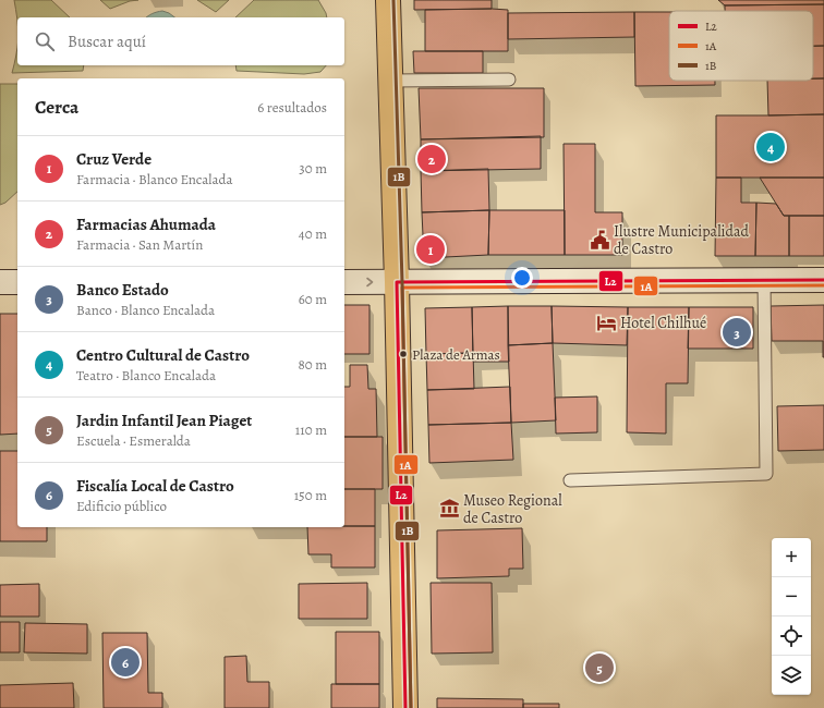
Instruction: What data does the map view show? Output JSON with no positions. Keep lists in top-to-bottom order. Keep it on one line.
{"places":{"public building":["Ilustre Municipalidad de Castro"],"hotel":["Hotel Chilhué"],"other":["Plaza de Armas"],"museum":["Museo Regional de Castro"]},"lines":["transit line 1B","transit line L2","transit line 1A"],"legend":["L2","1A","1B"],"page":{"search":"Buscar aquí","heading":["Cerca","6 resultados"],"pins":["4","2","1","3","6","5"],"list":[{"mark":"1","name":"Cruz Verde","note":"Farmacia · Blanco Encalada","value":"30 m"},{"mark":"2","name":"Farmacias Ahumada","note":"Farmacia · San Martín","value":"40 m"},{"mark":"3","name":"Banco Estado","note":"Banco · Blanco Encalada","value":"60 m"},{"mark":"4","name":"Centro Cultural de Castro","note":"Teatro · Blanco Encalada","value":"80 m"},{"mark":"5","name":"Jardin Infantil Jean Piaget","note":"Escuela · Esmeralda","value":"110 m"},{"mark":"6","name":"Fiscalía Local de Castro","note":"Edificio público","value":"150 m"}],"map_buttons":["+","−"]}}
